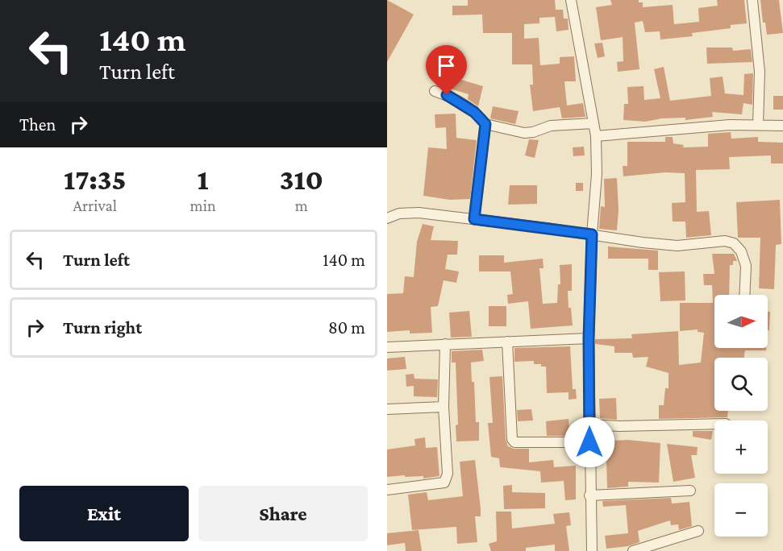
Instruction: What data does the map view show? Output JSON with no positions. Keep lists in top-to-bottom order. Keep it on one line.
{"north":"right","page":{"turn":["140 m","Turn left"],"then":"Then","eta":["17:35","Arrival","1","min","310","m"],"list":[{"name":"Turn left","value":"140 m"},{"name":"Turn right","value":"80 m"}],"map_buttons":["+","−"],"buttons":["Exit","Share"]}}
